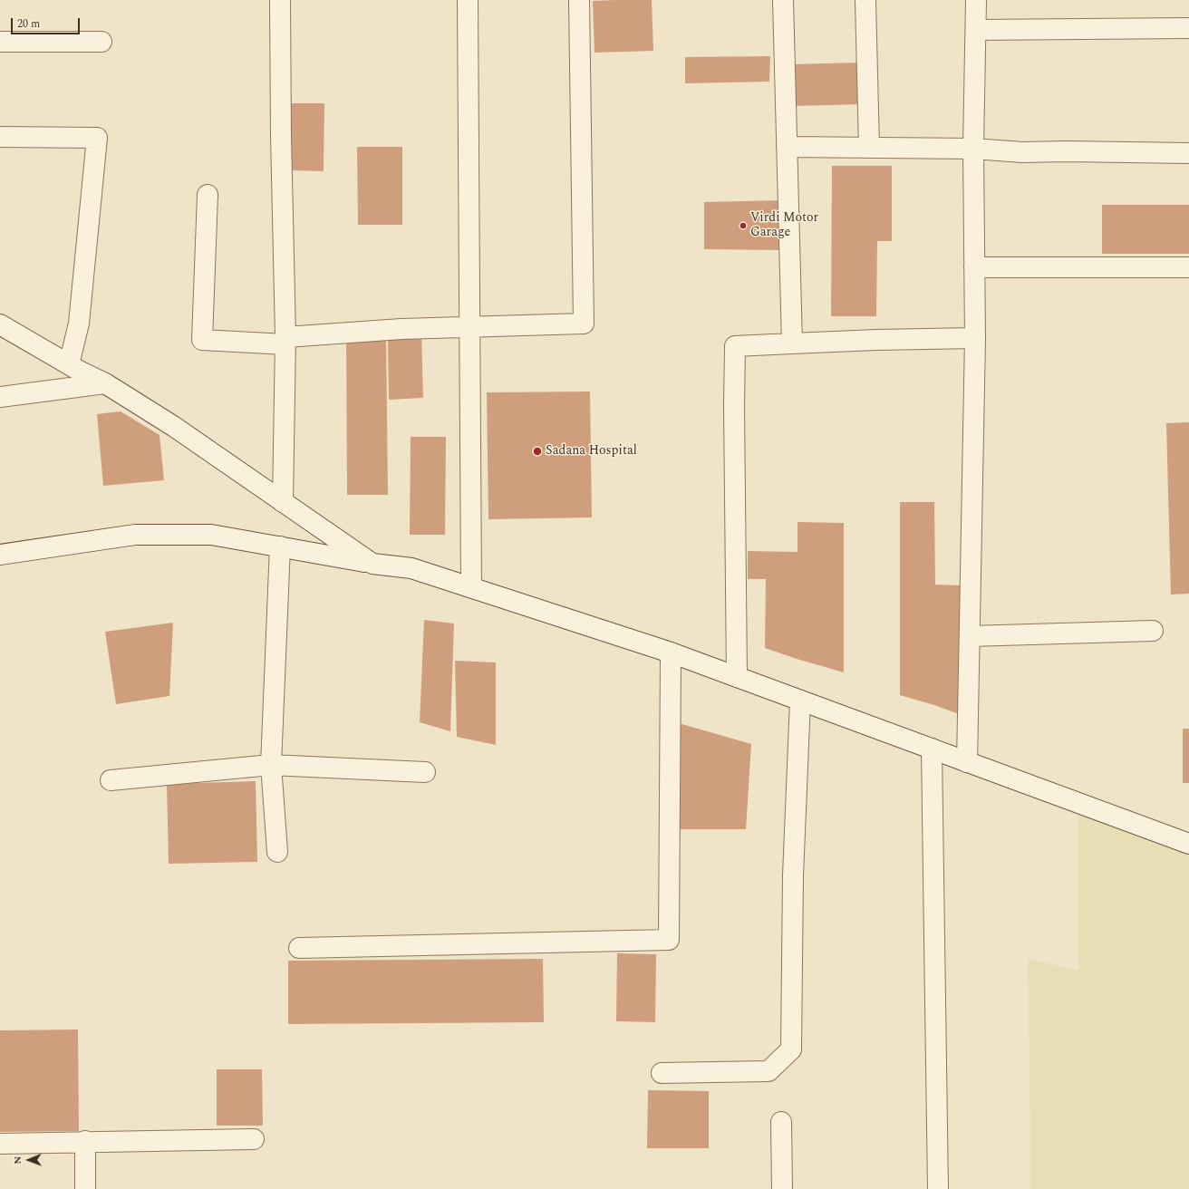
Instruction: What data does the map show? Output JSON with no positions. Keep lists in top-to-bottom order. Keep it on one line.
{"places":["Virdi Motor Garage","Sadana Hospital"],"scale_bar":"20 m","north":"left"}
